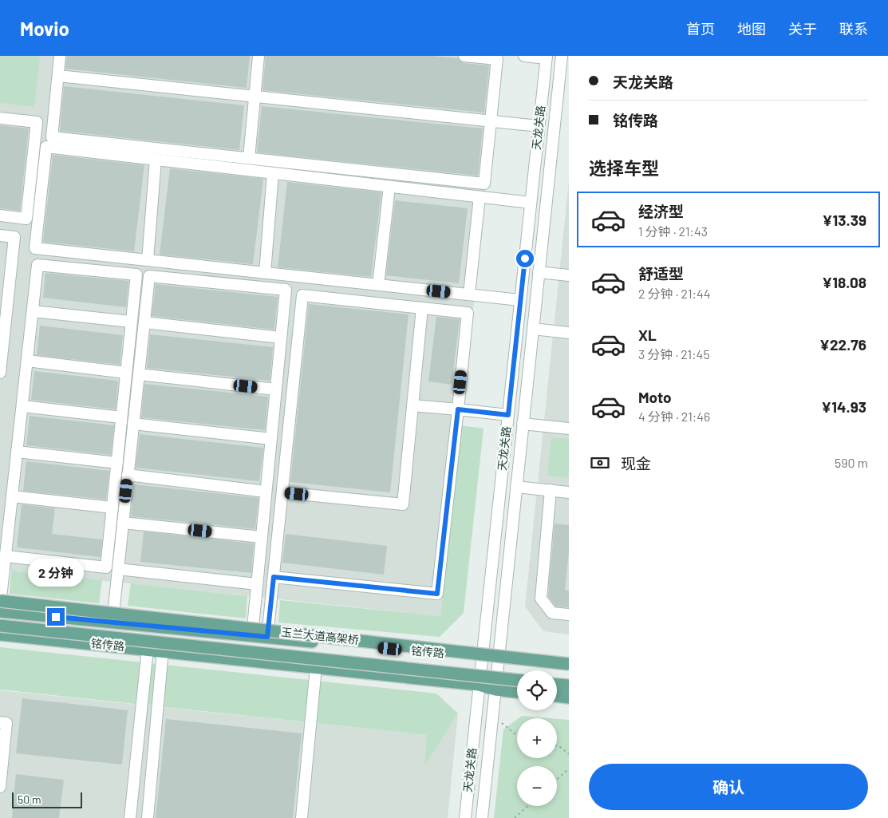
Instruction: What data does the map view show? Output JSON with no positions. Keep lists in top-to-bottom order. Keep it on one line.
{"streets":{"main road":["玉兰大道高架桥","铭传路"],"street":["天龙关路"]},"crossings":[["天龙关路","铭传路"],["玉兰大道高架桥","铭传路"]],"scale_bar":"50 m","page":{"header":"Movio","nav":["首页","地图","关于","联系"],"banner":["天龙关路","铭传路"],"heading":"选择车型","list":[{"name":"经济型","note":"1 分钟 · 21:43","value":"¥13.39"},{"name":"舒适型","note":"2 分钟 · 21:44","value":"¥18.08"},{"name":"XL","note":"3 分钟 · 21:45","value":"¥22.76"},{"name":"Moto","note":"4 分钟 · 21:46","value":"¥14.93"}],"pay":["现金","590 m"],"bubble":"2 分钟","map_buttons":["+","−"],"buttons":"确认","scale":"50 m"}}
